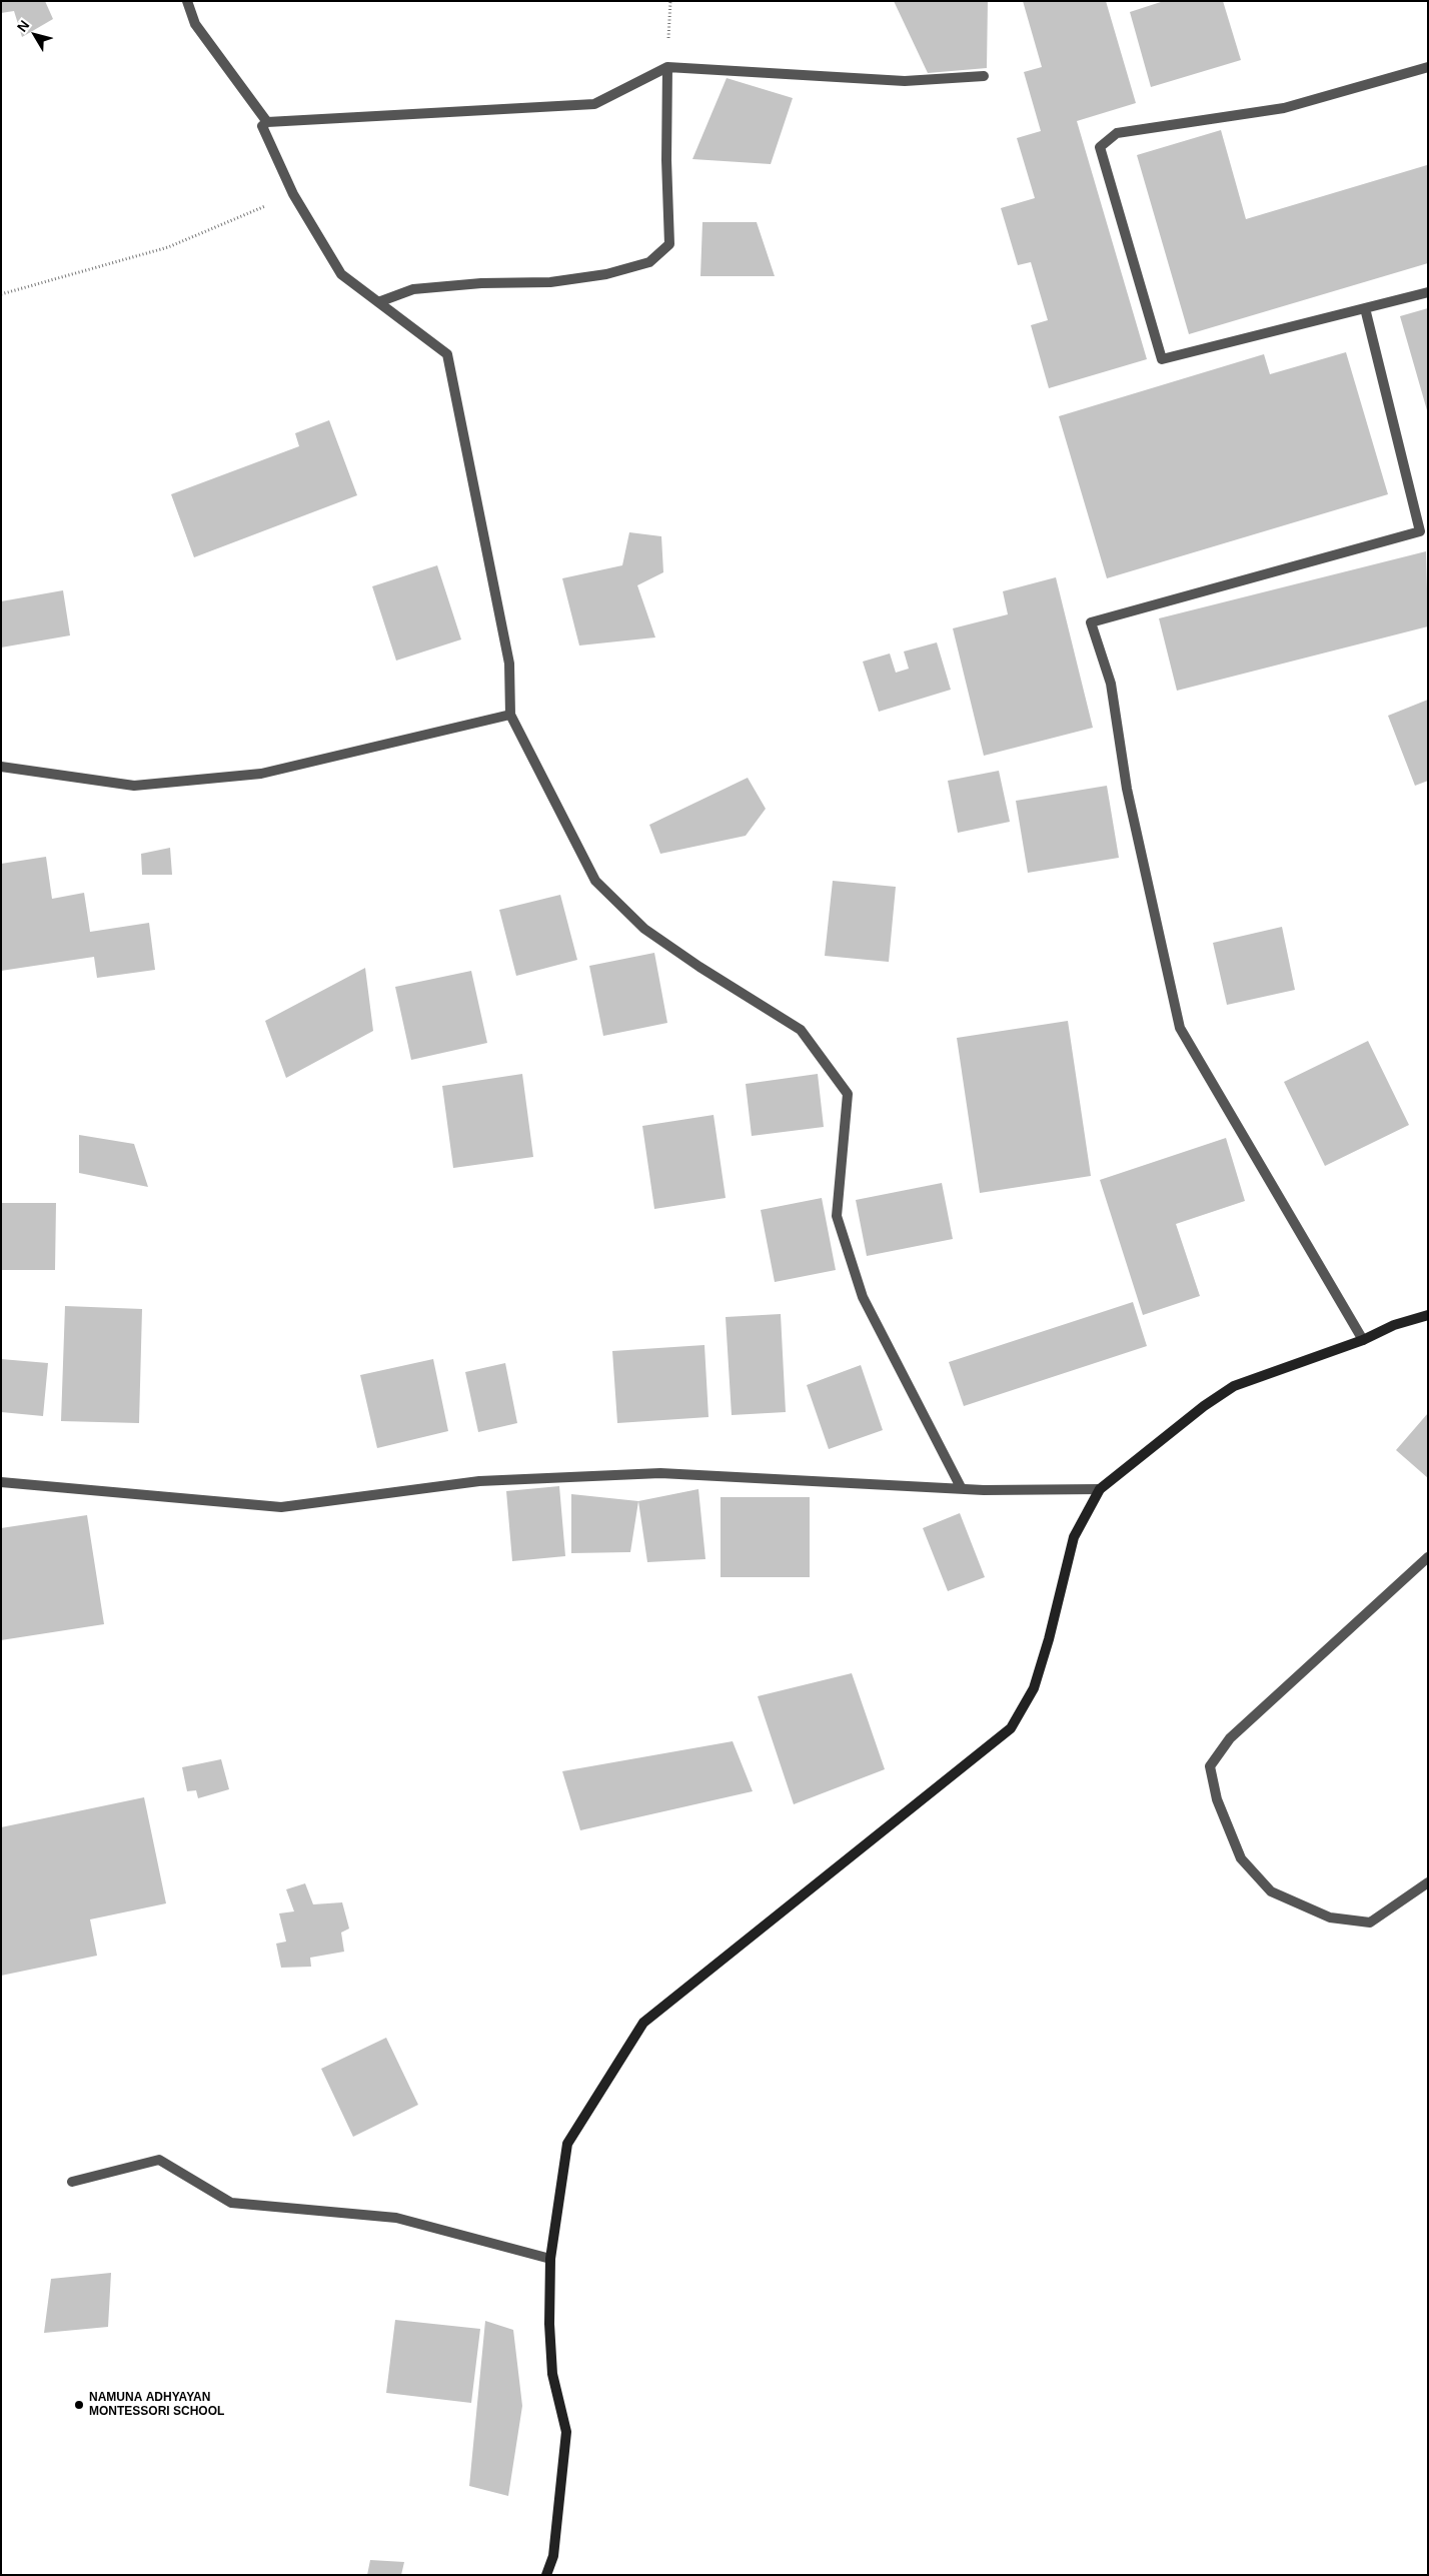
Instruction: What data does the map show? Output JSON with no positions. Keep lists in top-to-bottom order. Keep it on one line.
{"places":["NAMUNA ADHYAYAN MONTESSORI SCHOOL"],"north":"top left"}
